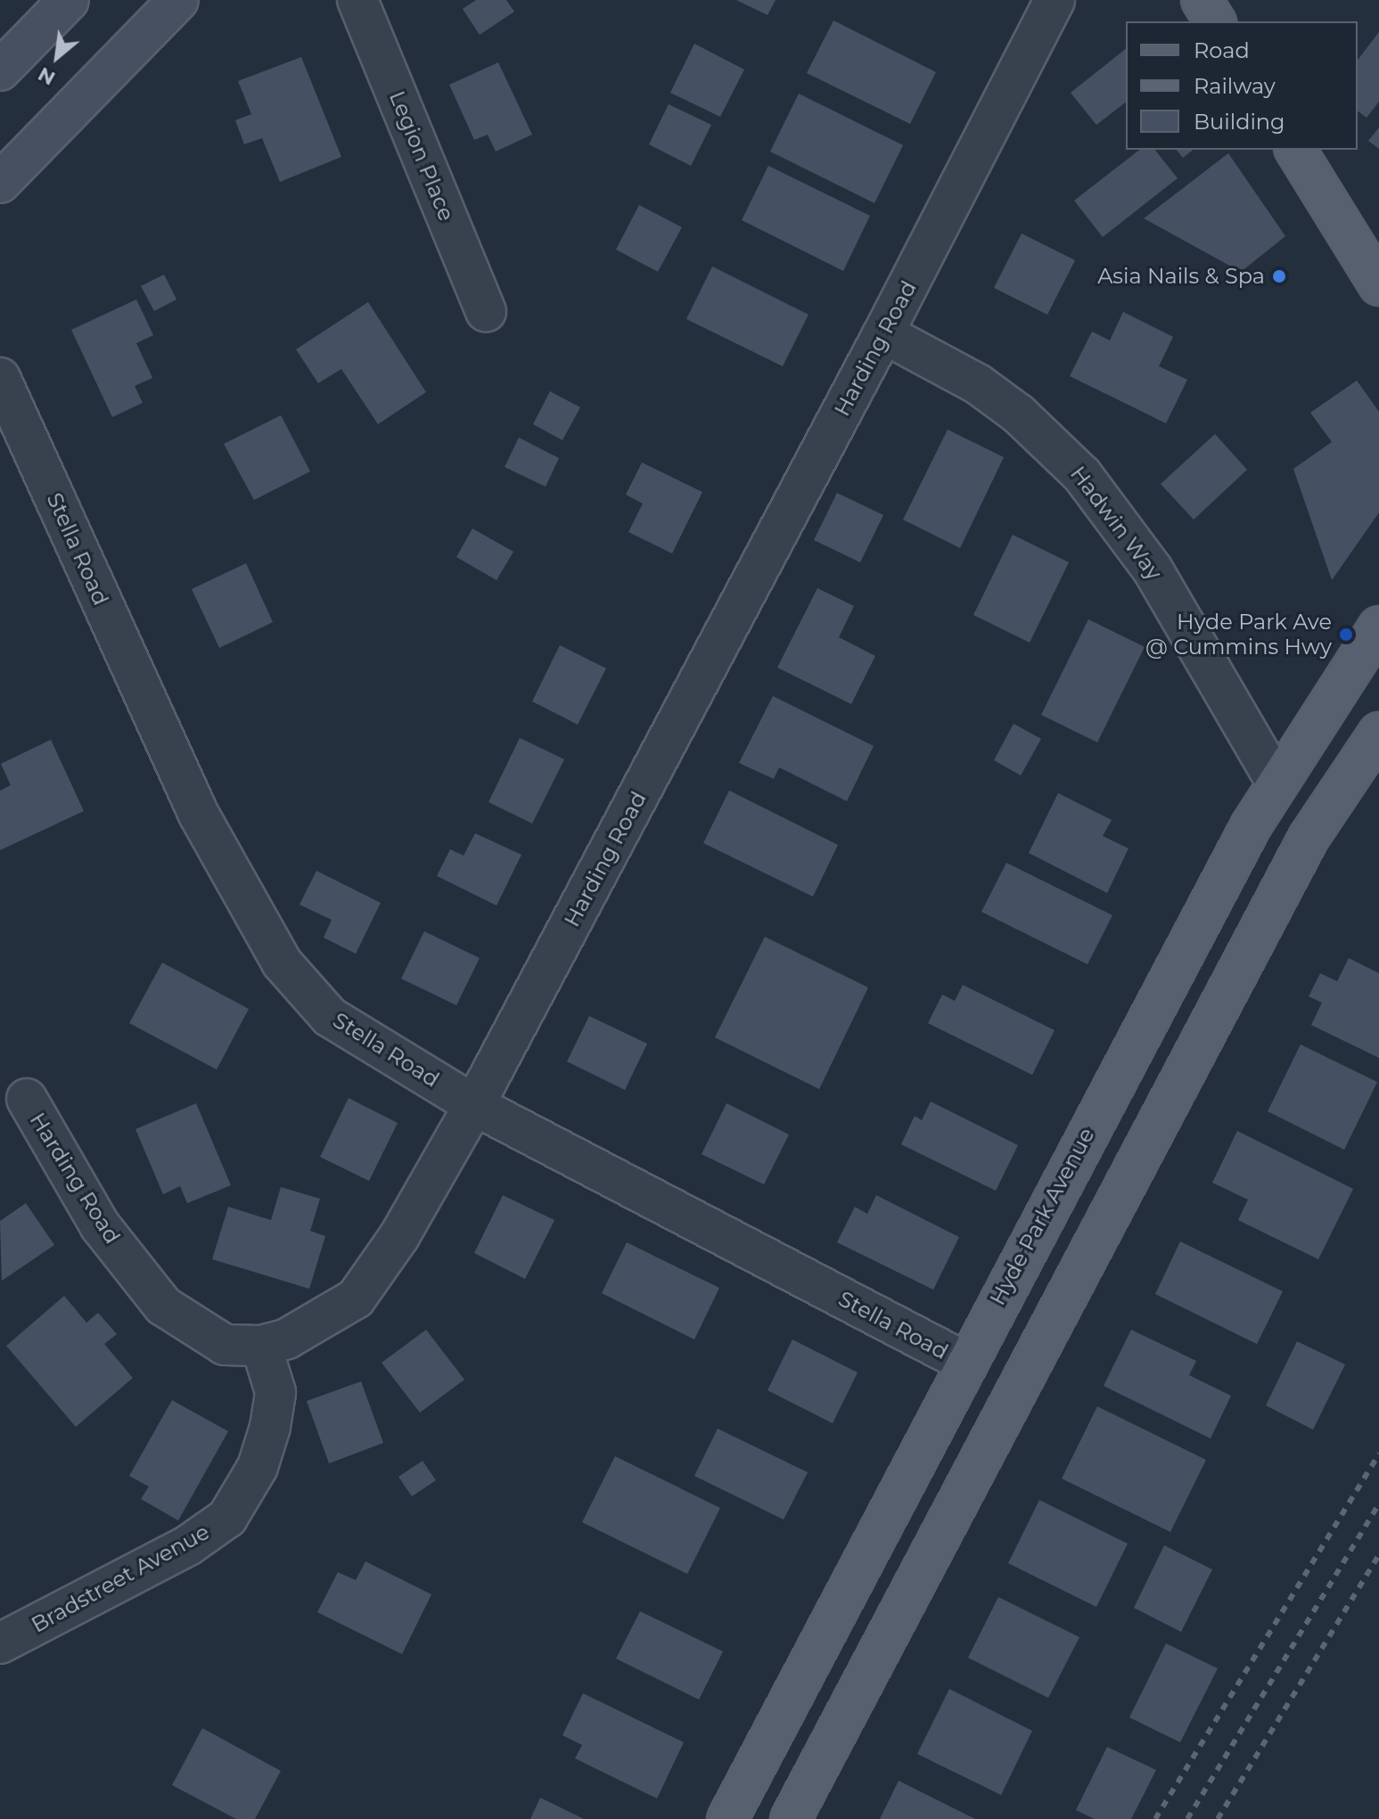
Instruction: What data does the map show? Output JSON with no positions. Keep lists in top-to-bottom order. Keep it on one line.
{"streets":{"main road":["Hyde Park Avenue"],"street":["Legion Place","Harding Road","Hadwin Way","Stella Road","Bradstreet Avenue"]},"crossings":[["Harding Road","Hadwin Way"],["Harding Road","Stella Road"],["Harding Road","Bradstreet Avenue"],["Hadwin Way","Hyde Park Avenue"],["Stella Road","Hyde Park Avenue"]],"places":["Asia Nails & Spa","Hyde Park Ave @ Cummins Hwy"],"legend":["Road","Railway","Building"],"north":"bottom left"}
